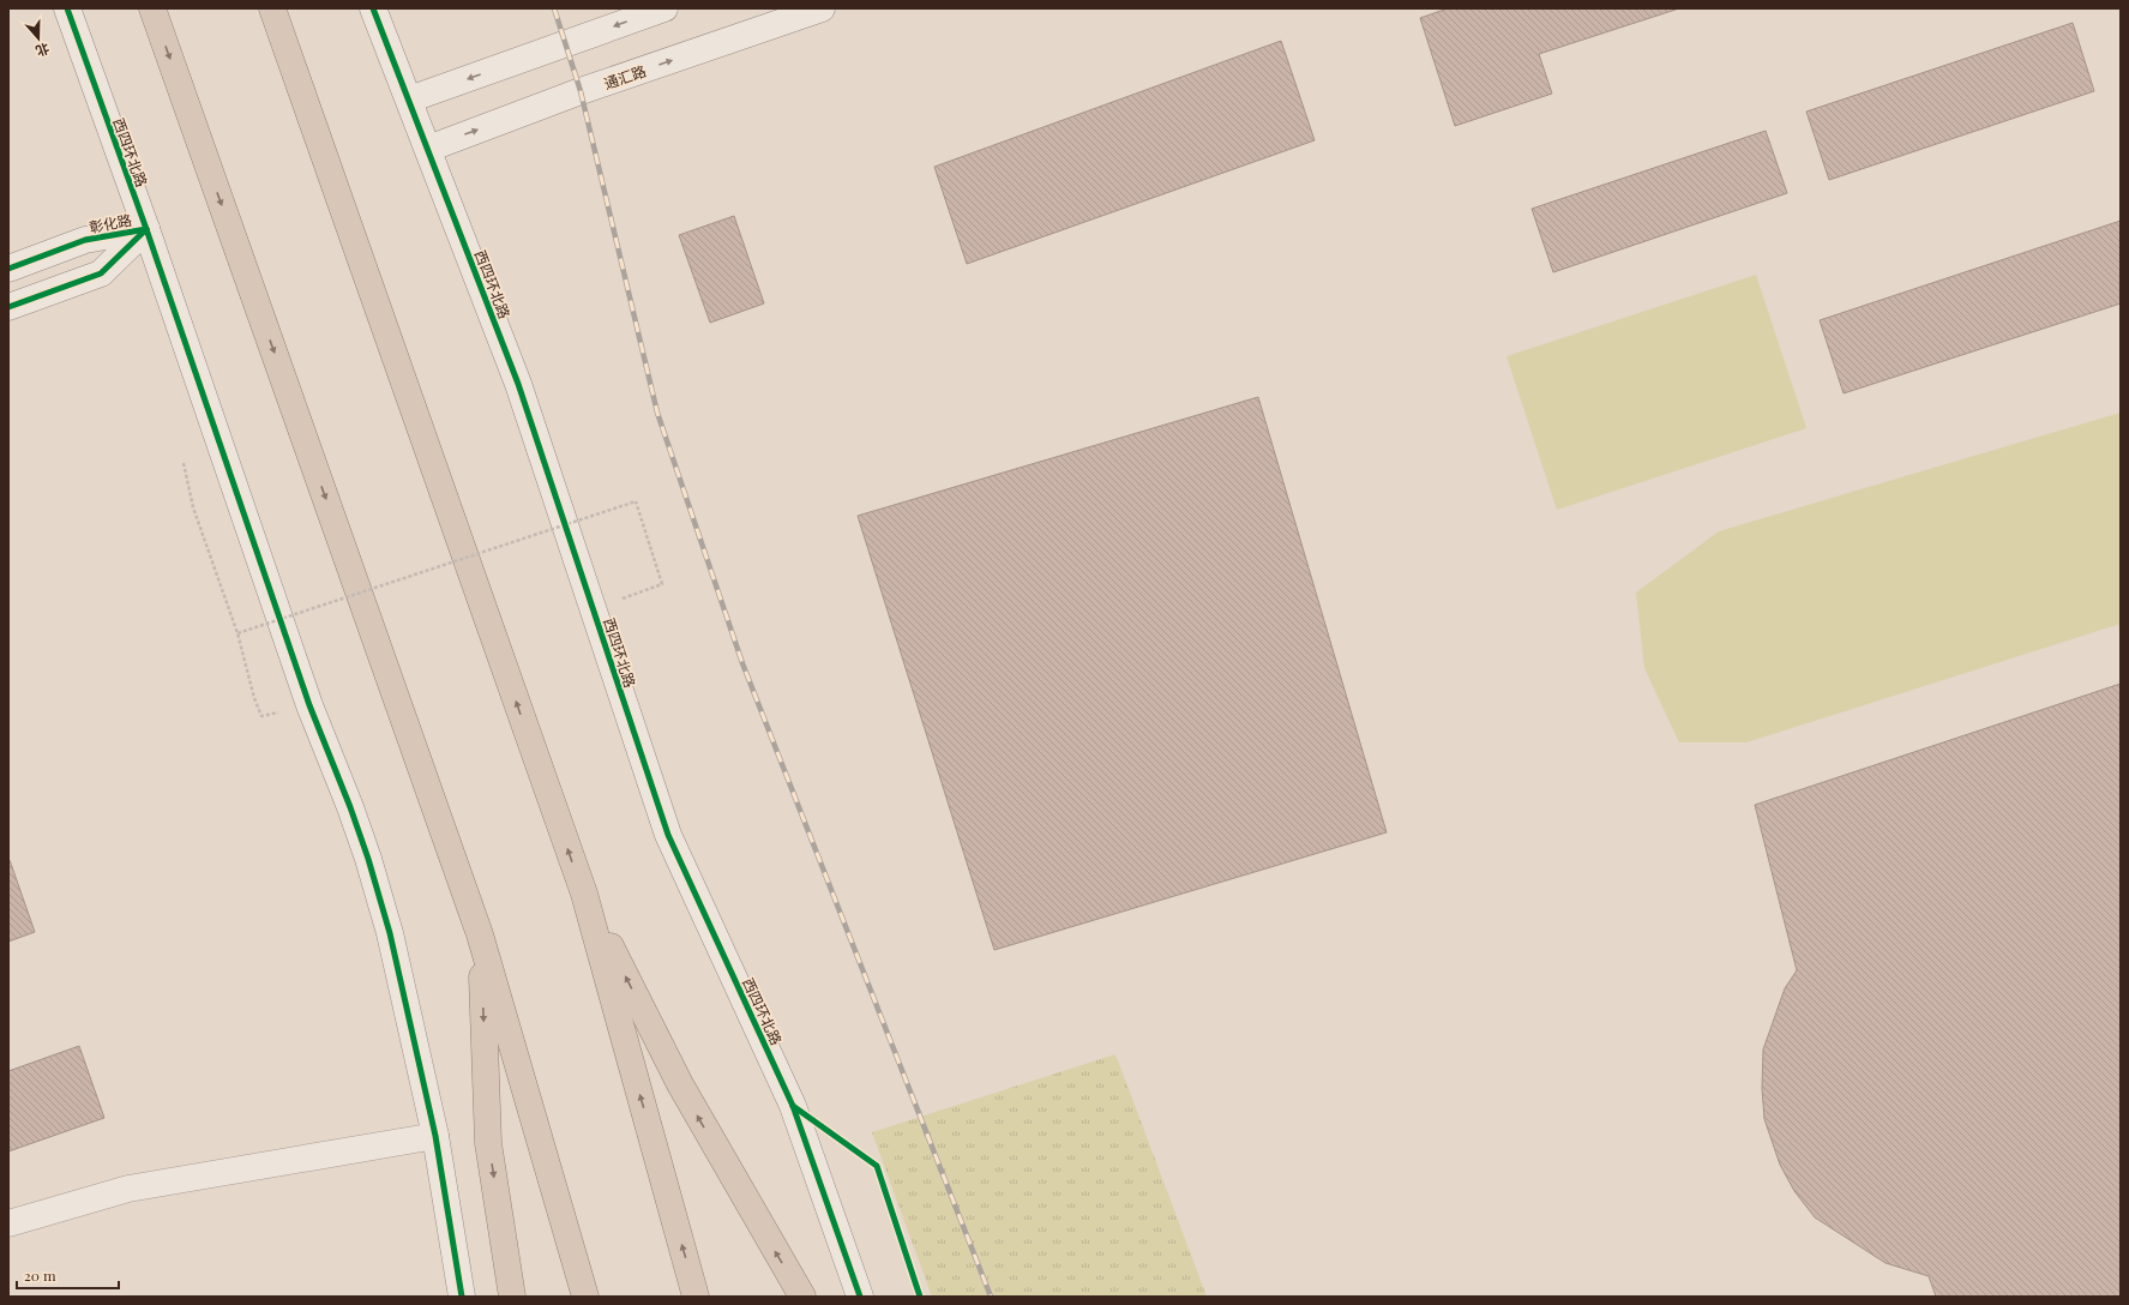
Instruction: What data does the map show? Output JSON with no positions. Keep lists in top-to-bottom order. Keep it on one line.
{"streets":{"street":["通汇路","西四环北路","彰化路"]},"crossings":[["通汇路","西四环北路"],["西四环北路","彰化路"]],"scale_bar":"20 m","north":"bottom"}
